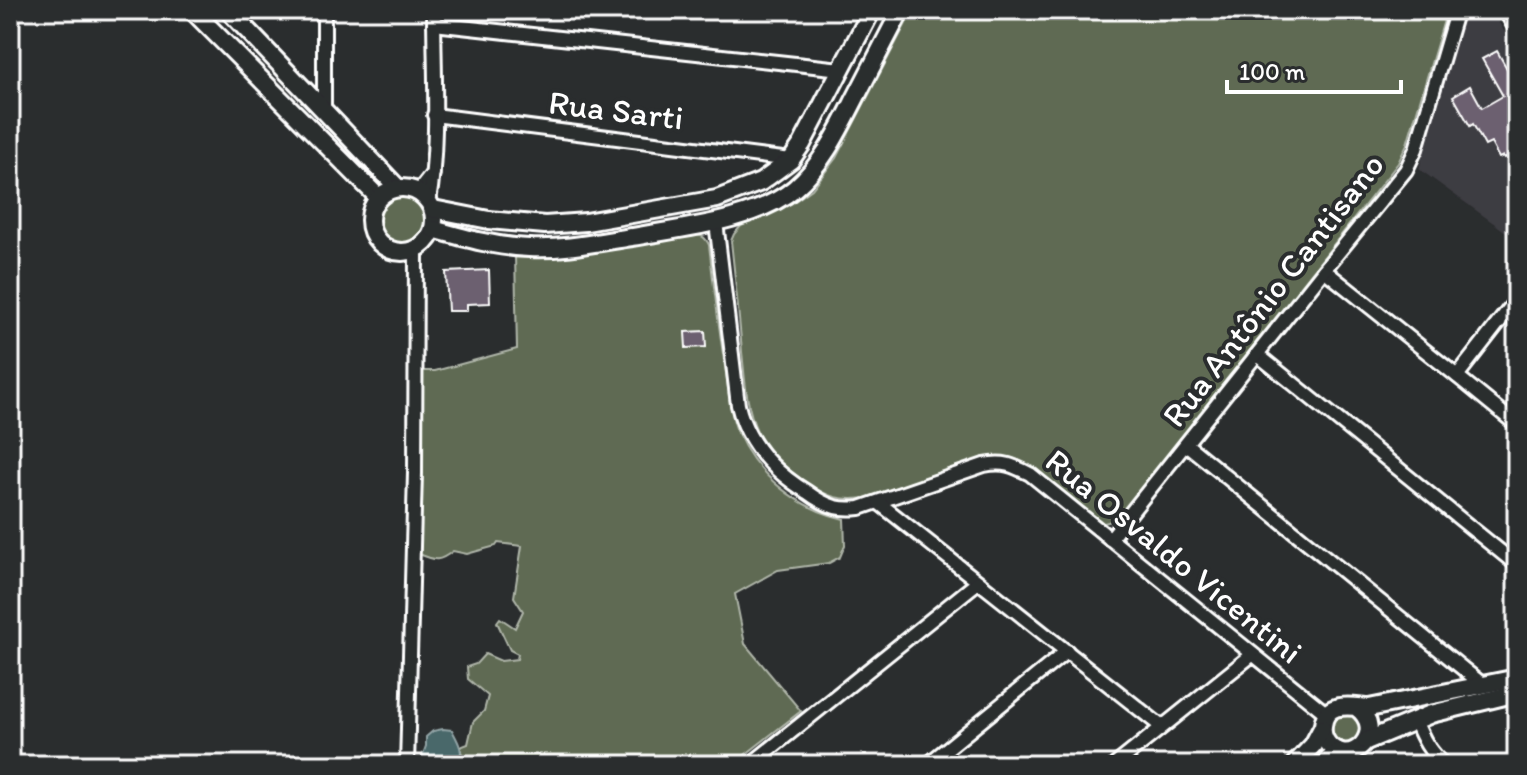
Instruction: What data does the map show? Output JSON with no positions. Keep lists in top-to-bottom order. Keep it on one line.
{"streets":{"street":["Rua Sarti","Rua Antônio Cantisano","Rua Osvaldo Vicentini"]},"crossings":[["Rua Antônio Cantisano","Rua Osvaldo Vicentini"]],"scale_bar":"100 m"}
